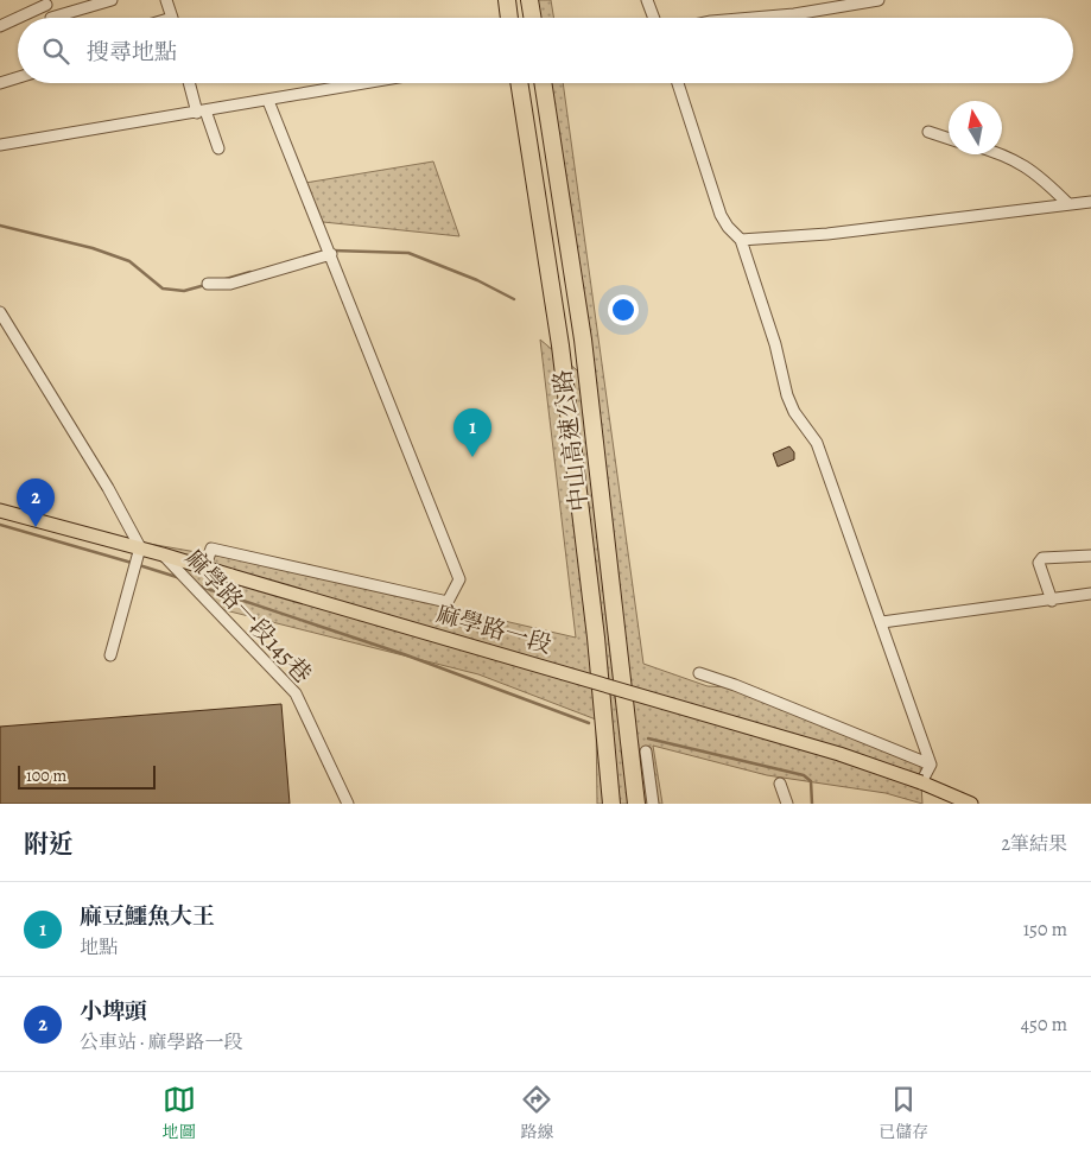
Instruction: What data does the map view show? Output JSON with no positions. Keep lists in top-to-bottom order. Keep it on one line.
{"streets":{"highway":["中山高速公路"],"main road":["麻學路一段"],"lane":["麻學路一段145巷"]},"crossings":[["麻學路一段145巷","麻學路一段"]],"scale_bar":"100 m","north":"top","page":{"search":"搜尋地點","pins":["1","2"],"scale":"100 m","heading":["附近","2筆結果"],"list":[{"mark":"1","name":"麻豆鱷魚大王","note":"地點","value":"150 m"},{"mark":"2","name":"小埤頭","note":"公車站 · 麻學路一段","value":"450 m"}],"nav":["地圖","路線","已儲存"]}}
